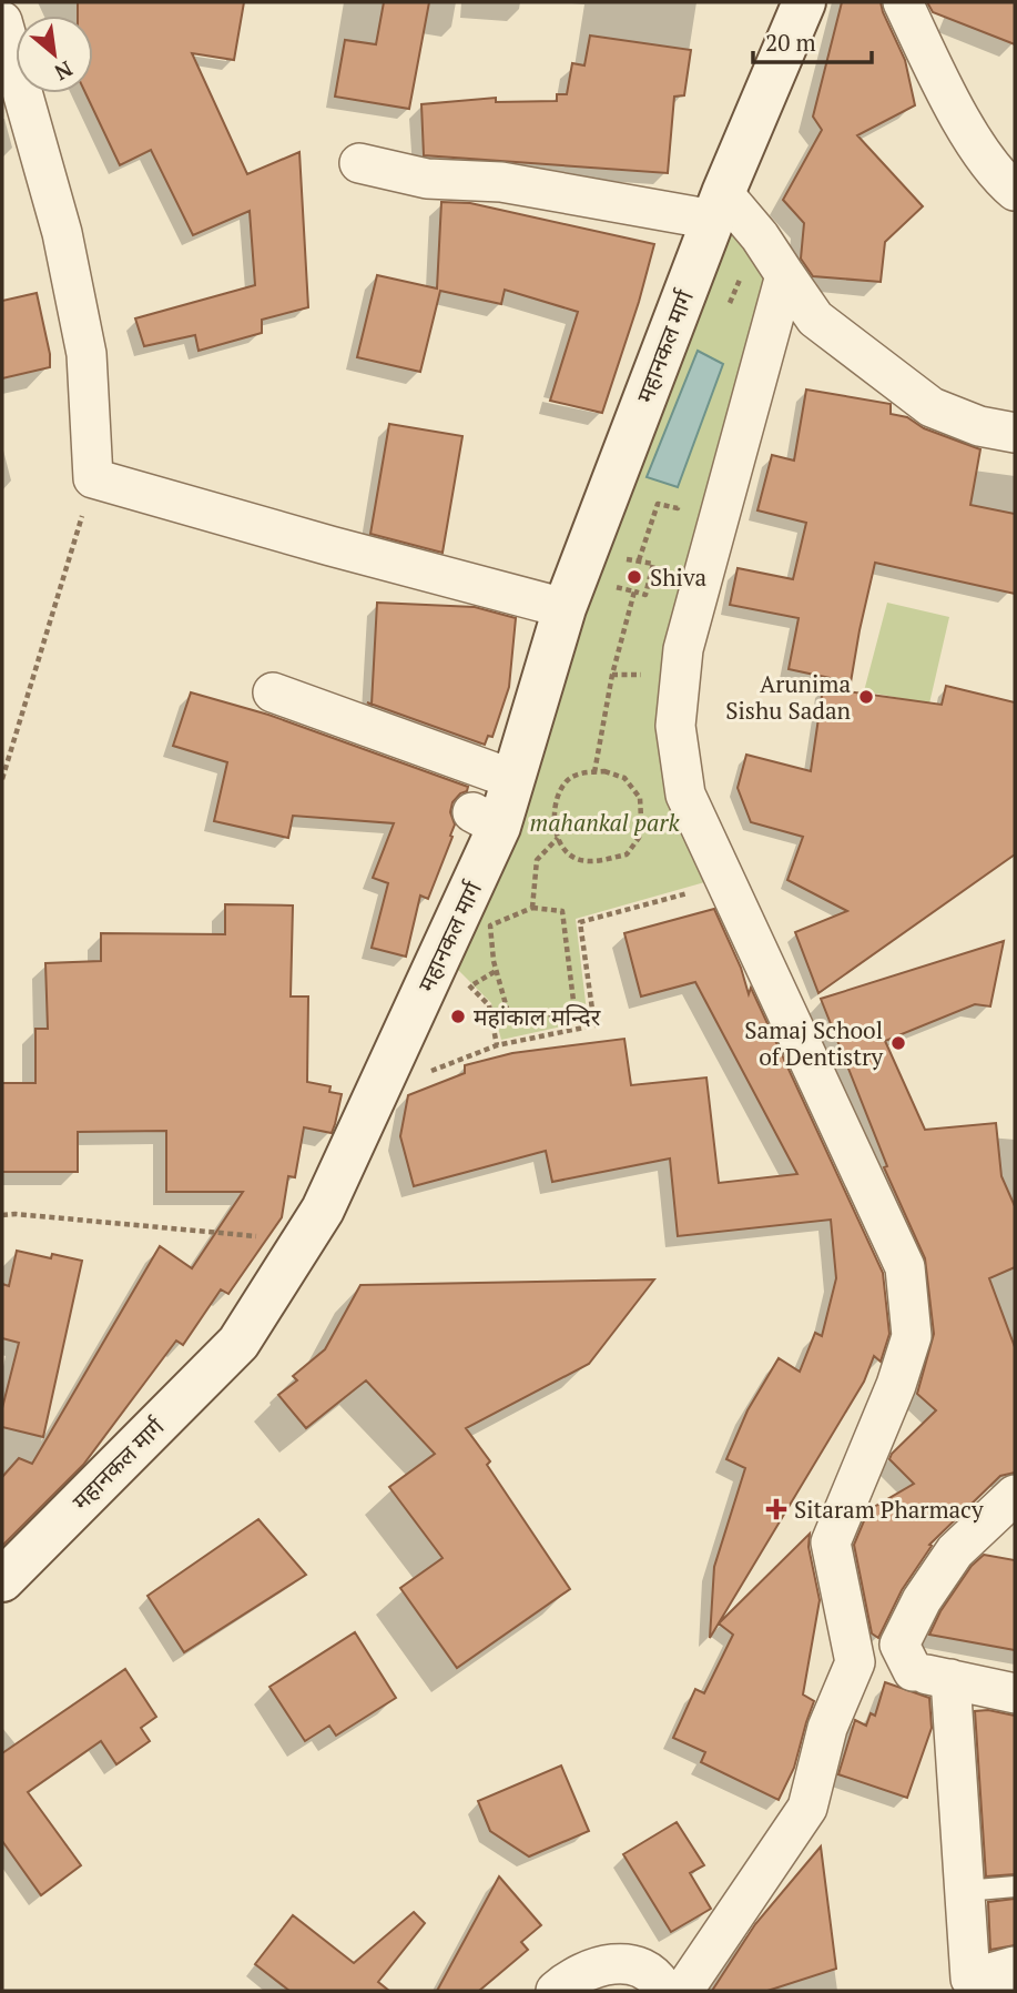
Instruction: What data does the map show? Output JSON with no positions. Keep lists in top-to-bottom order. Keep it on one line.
{"streets":{"main road":["महानकल मार्ग"]},"parks":["mahankal park"],"places":{"other":["Shiva","Arunima Sishu Sadan","महांकाल मन्दिर","Samaj School of Dentistry"],"health":["Sitaram Pharmacy"]},"scale_bar":"20 m","north":"bottom right"}
